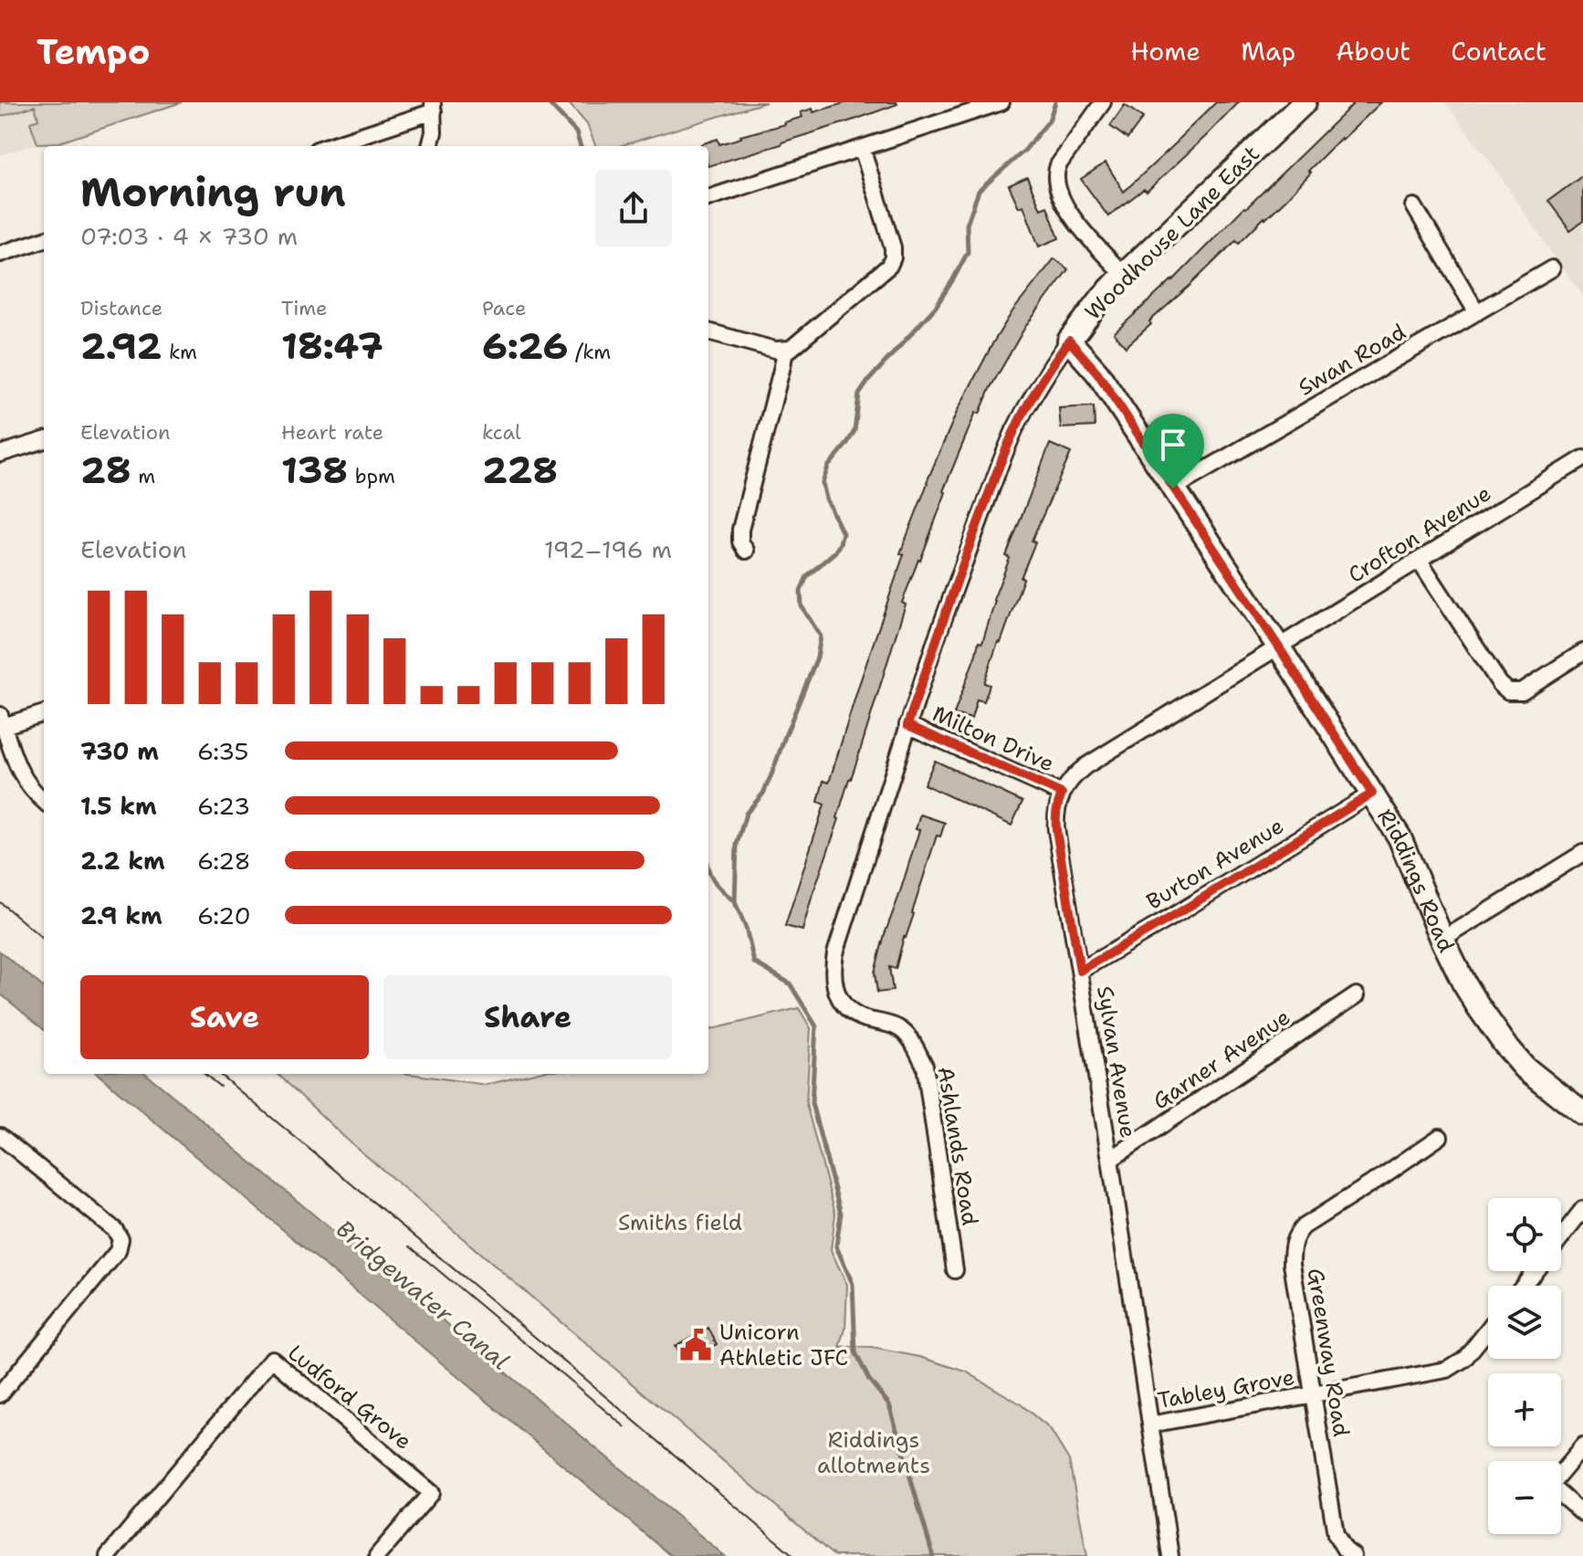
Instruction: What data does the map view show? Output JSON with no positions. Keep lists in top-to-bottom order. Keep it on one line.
{"streets":{"street":["Woodhouse Lane East","Swan Road","Crofton Avenue","Milton Drive","Burton Avenue","Riddings Road","Garner Avenue","Sylvan Avenue","Ashlands Road","Greenway Road","Tabley Grove","Ludford Grove"]},"crossings":[["Woodhouse Lane East","Milton Drive"],["Woodhouse Lane East","Riddings Road"],["Woodhouse Lane East","Ashlands Road"],["Swan Road","Riddings Road"],["Crofton Avenue","Riddings Road"],["Milton Drive","Sylvan Avenue"],["Burton Avenue","Riddings Road"],["Burton Avenue","Sylvan Avenue"],["Garner Avenue","Sylvan Avenue"],["Sylvan Avenue","Tabley Grove"],["Greenway Road","Tabley Grove"]],"water":["Bridgewater Canal"],"parks":["Smiths field","Riddings allotments"],"places":{"public building":["Unicorn Athletic JFC"]},"page":{"header":"Tempo","nav":["Home","Map","About","Contact"],"heading":["Morning run","07:03 · 4 × 730 m"],"stats":[["Distance","2.92 km"],["Time","18:47"],["Pace","6:26 /km"],["Elevation","28 m"],["Heart rate","138 bpm"],["kcal","228"]],"chart":["Elevation","192–196 m"],"list":[{"name":"730 m","note":"6:35"},{"name":"1.5 km","note":"6:23"},{"name":"2.2 km","note":"6:28"},{"name":"2.9 km","note":"6:20"}],"buttons":["Save","Share"],"map_buttons":["+","−"]}}
